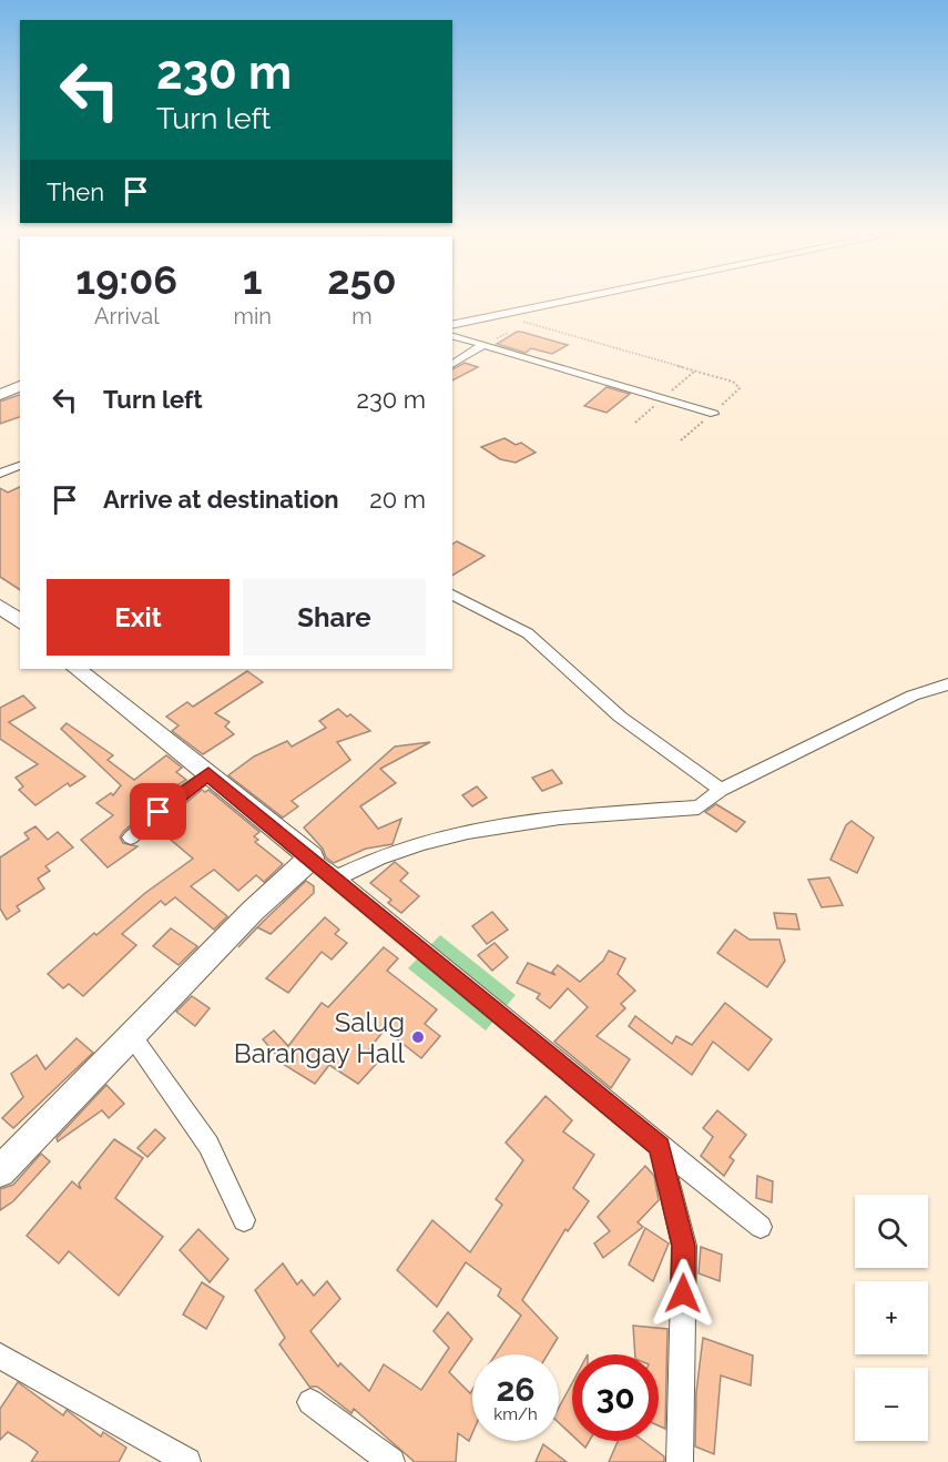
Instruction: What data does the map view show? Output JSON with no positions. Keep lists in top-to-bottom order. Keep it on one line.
{"places":["Salug Barangay Hall"],"page":{"turn":["230 m","Turn left"],"then":"Then","eta":["19:06","Arrival","1","min","250","m"],"list":[{"name":"Turn left","value":"230 m"},{"name":"Arrive at destination","value":"20 m"}],"buttons":["Exit","Share"],"map_buttons":["+","−"],"speed":"26 km/h","limit":"30"}}
